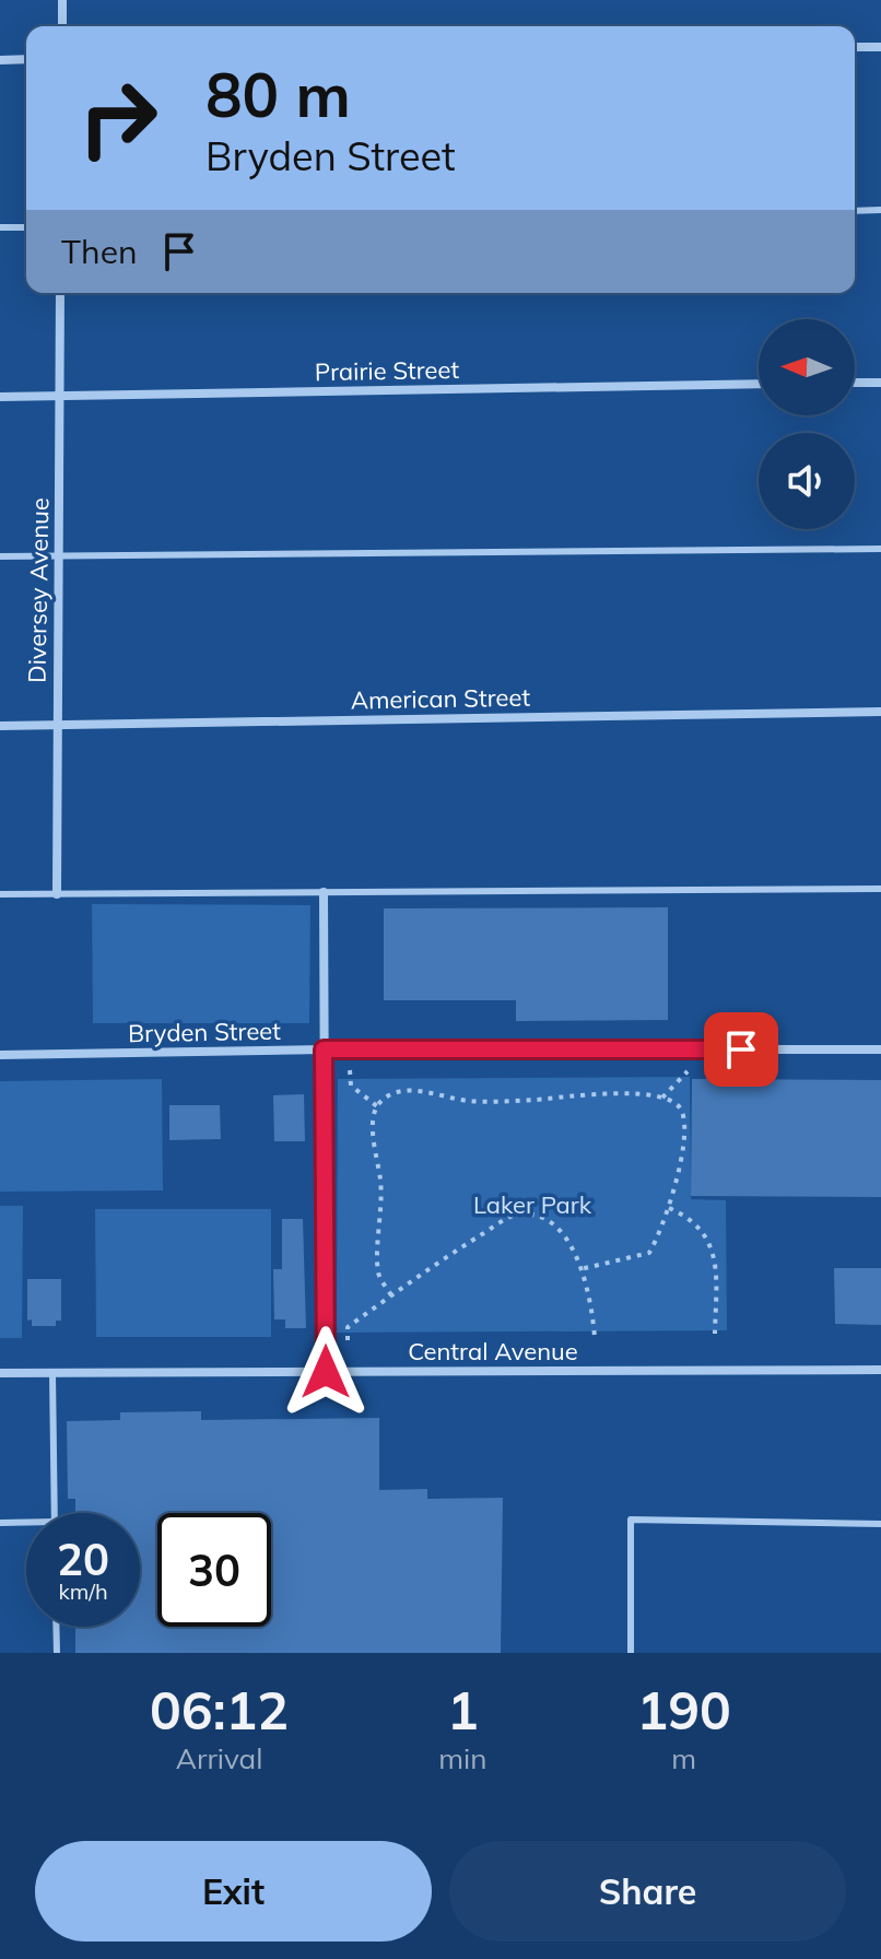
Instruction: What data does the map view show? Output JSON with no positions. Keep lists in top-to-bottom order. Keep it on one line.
{"streets":{"street":["Prairie Street","Diversey Avenue","American Street","Bryden Street","Central Avenue"]},"crossings":[["Prairie Street","Diversey Avenue"],["Diversey Avenue","American Street"]],"parks":["Laker Park"],"north":"left","page":{"turn":["80 m","Bryden Street"],"then":"Then","speed":"20 km/h","limit":"30","eta":["06:12","Arrival","1","min","190","m"],"buttons":["Exit","Share"]}}
